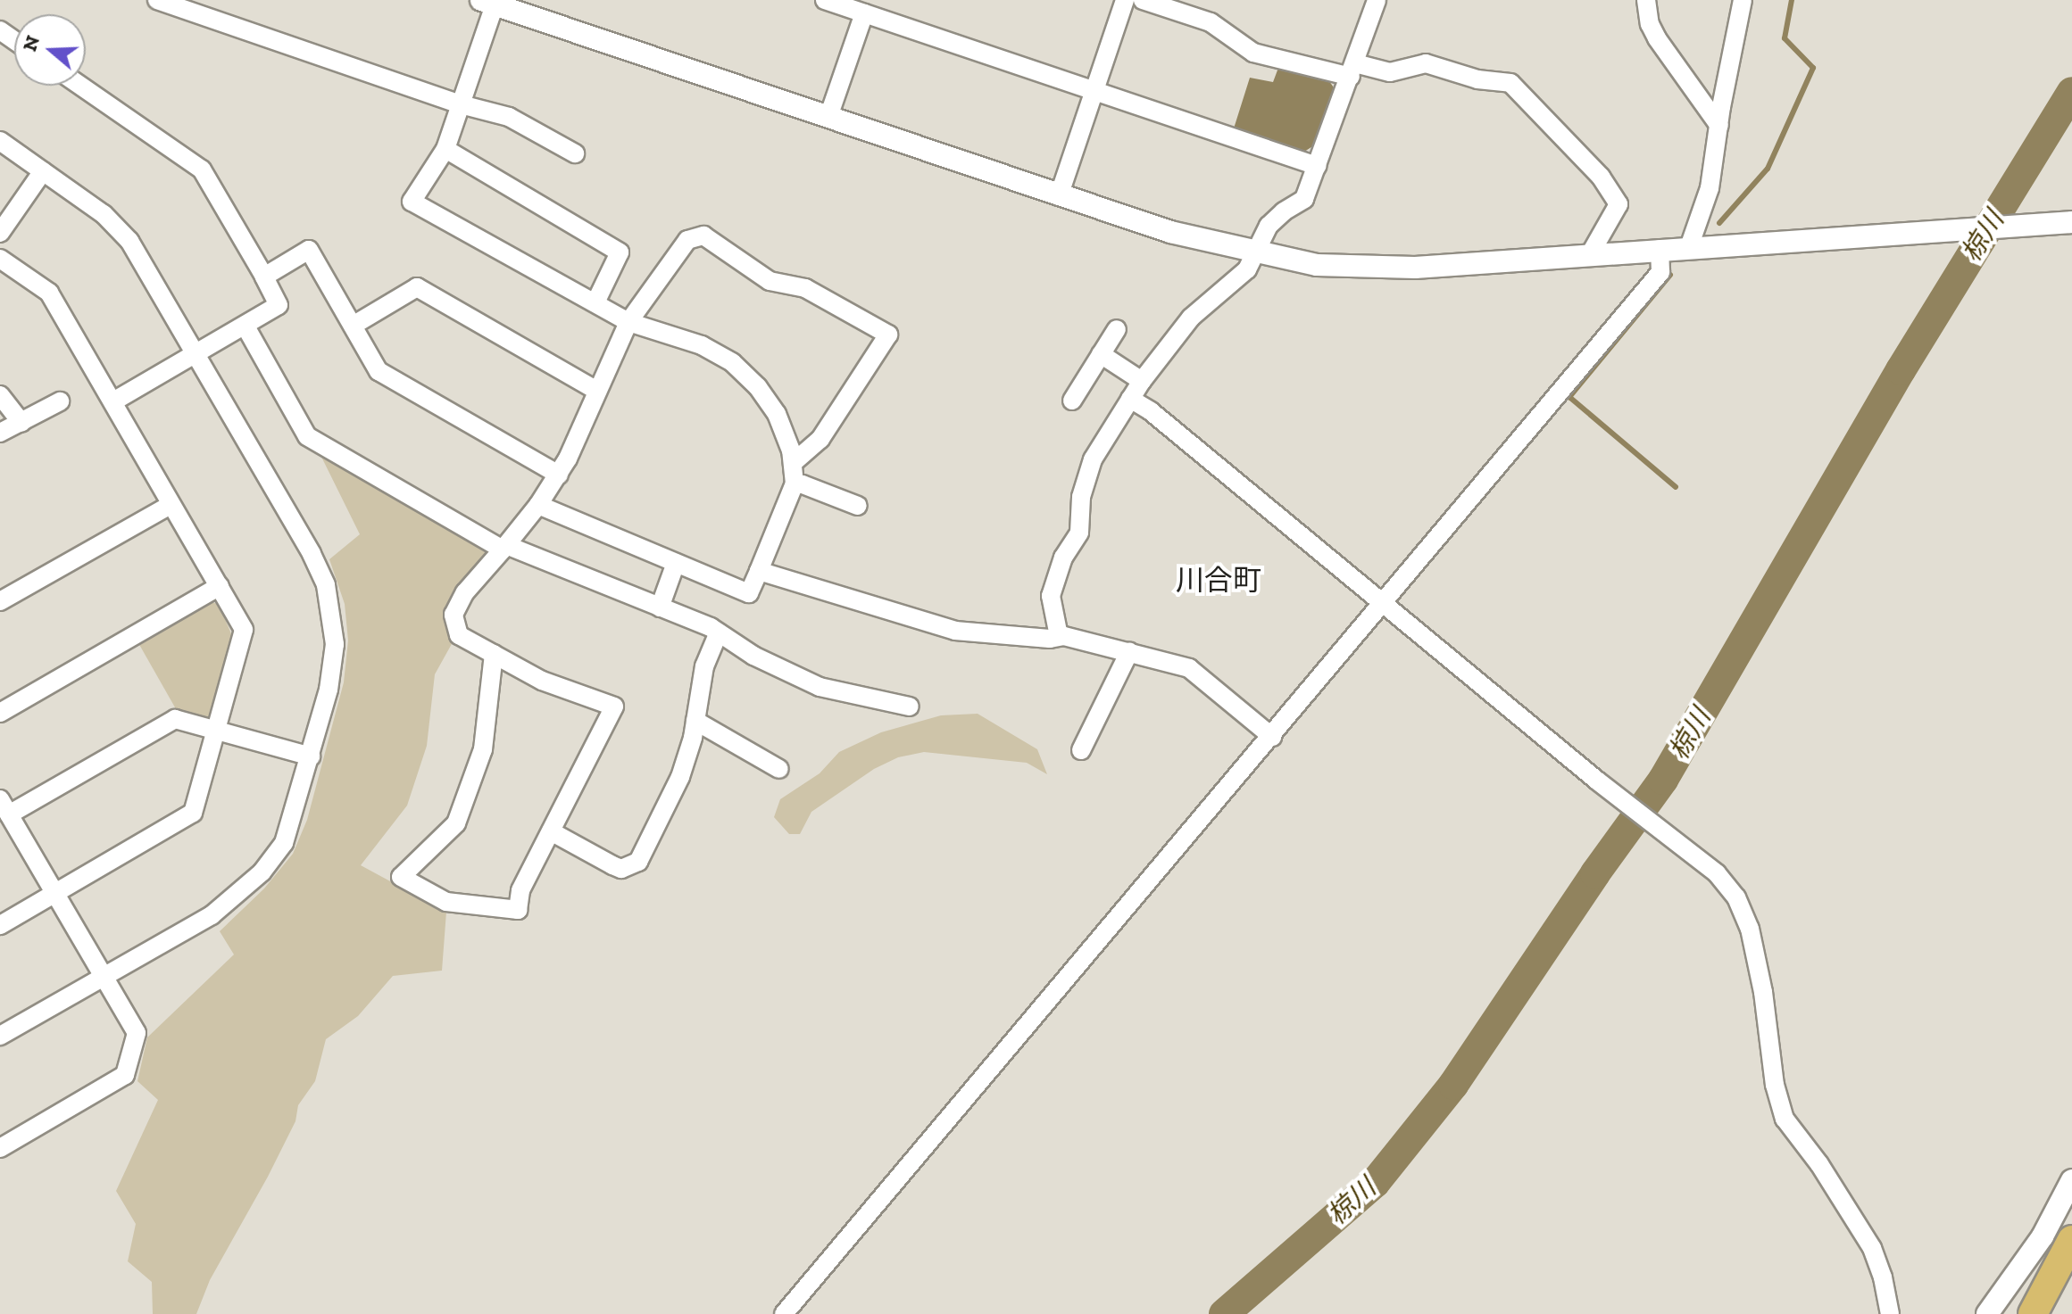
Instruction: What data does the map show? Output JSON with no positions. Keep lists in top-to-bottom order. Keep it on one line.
{"districts":["川合町"],"water":["椋川"],"north":"left"}
